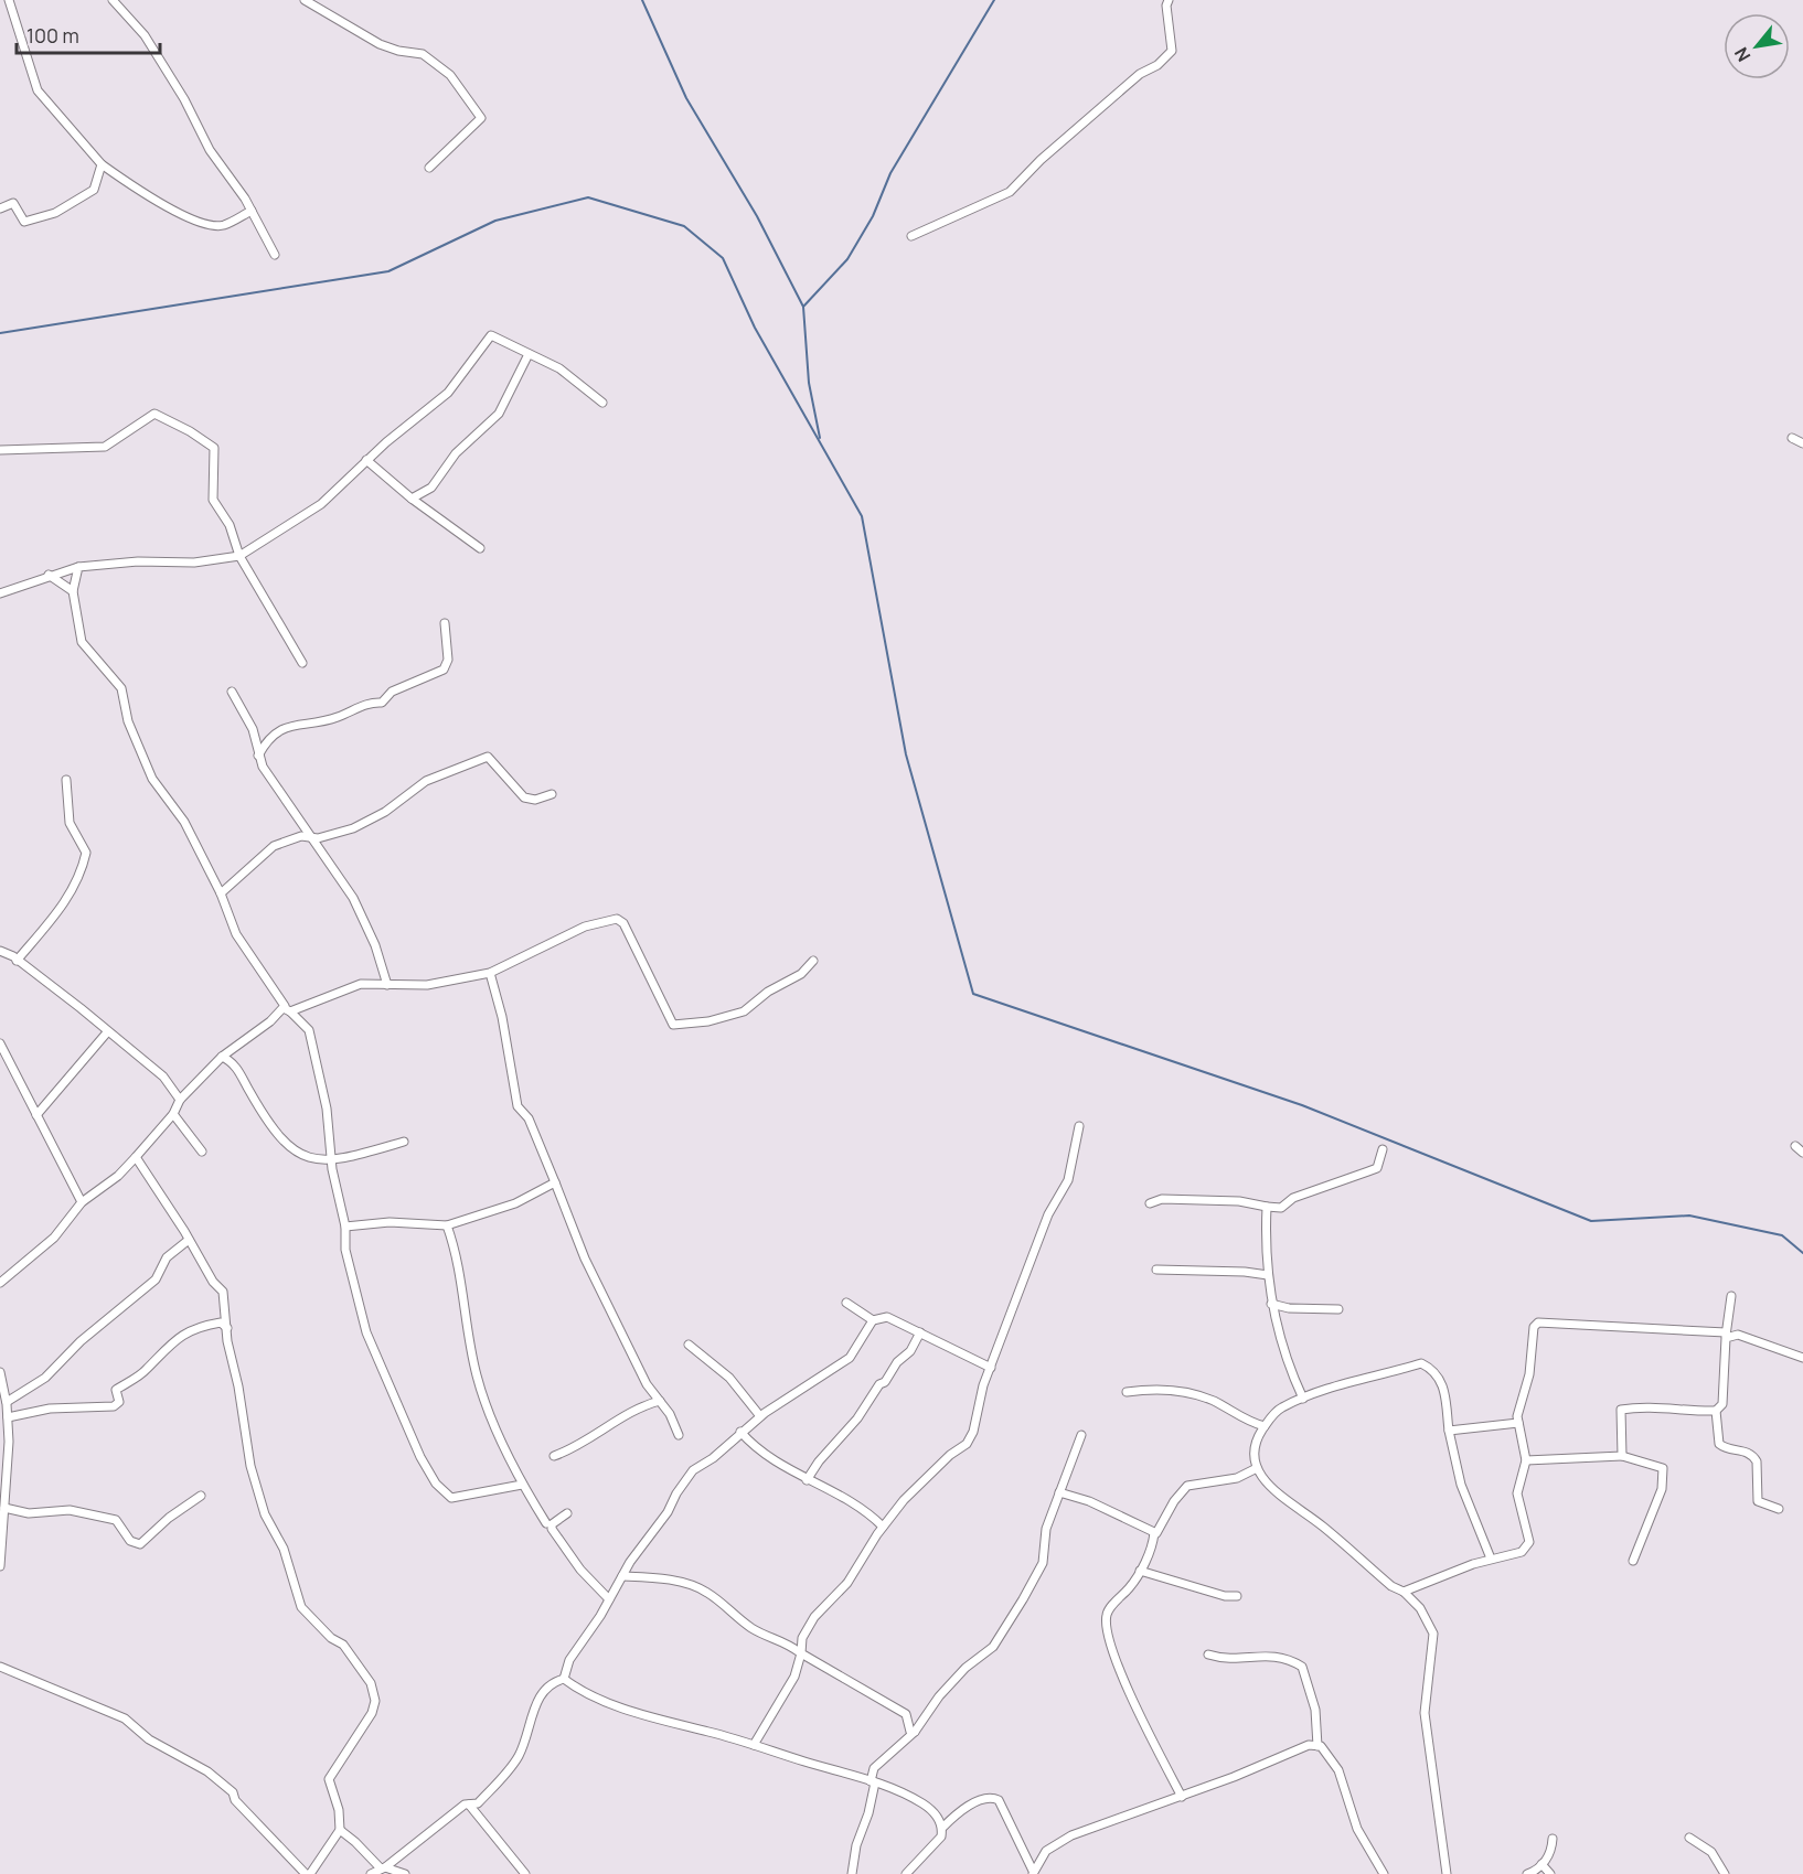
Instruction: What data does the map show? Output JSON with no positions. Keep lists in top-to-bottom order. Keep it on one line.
{"scale_bar":"100 m","north":"bottom left"}
